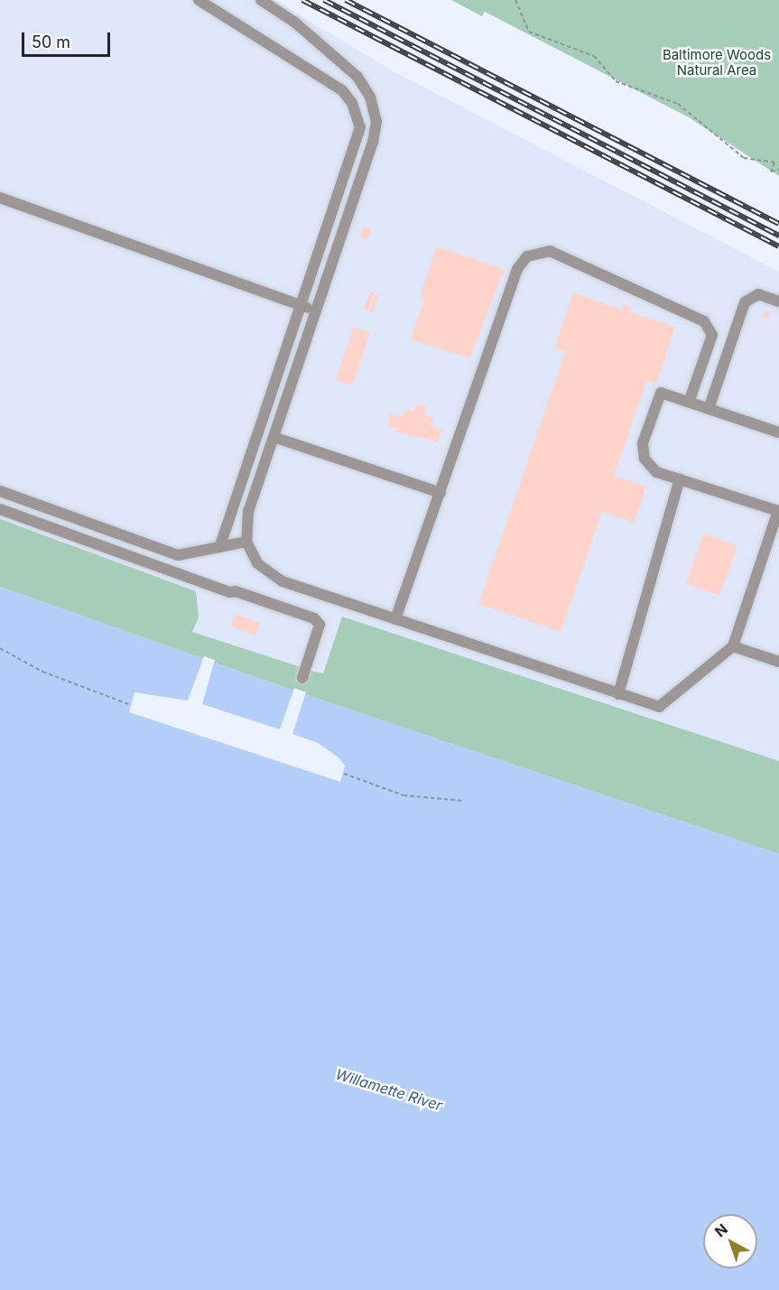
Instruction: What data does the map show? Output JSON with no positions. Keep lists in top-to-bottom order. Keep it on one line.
{"water":["Willamette River"],"parks":["Baltimore Woods Natural Area"],"scale_bar":"50 m","north":"top left"}
